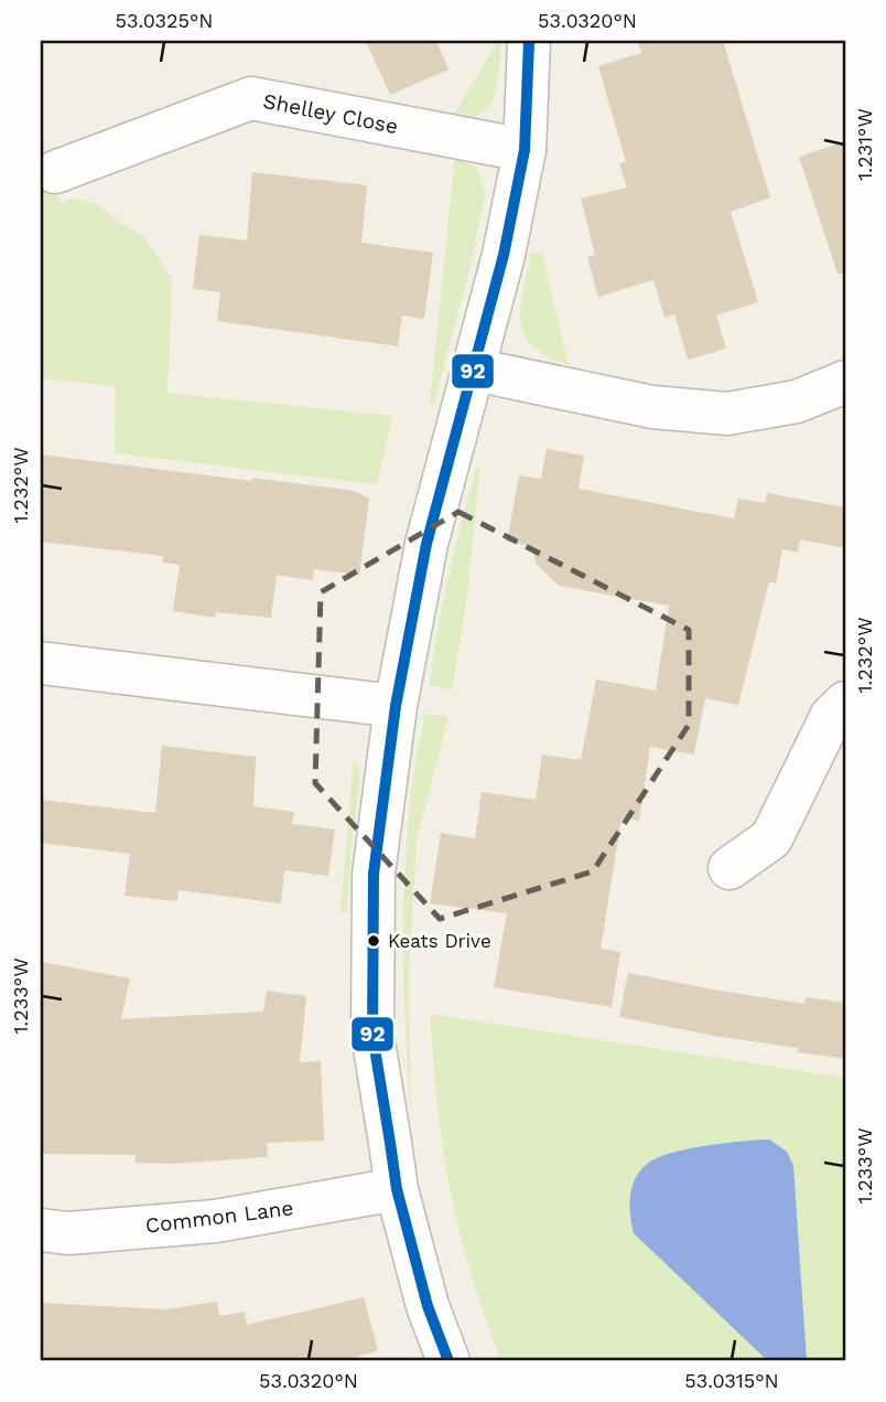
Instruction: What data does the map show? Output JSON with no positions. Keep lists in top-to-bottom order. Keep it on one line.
{"streets":{"street":["Shelley Close","Common Lane"]},"places":["Keats Drive"],"lines":["transit line 92"],"coordinates":["53.0325°N","53.0320°N","1.231°W","1.232°W","1.233°W","53.0315°N"]}
